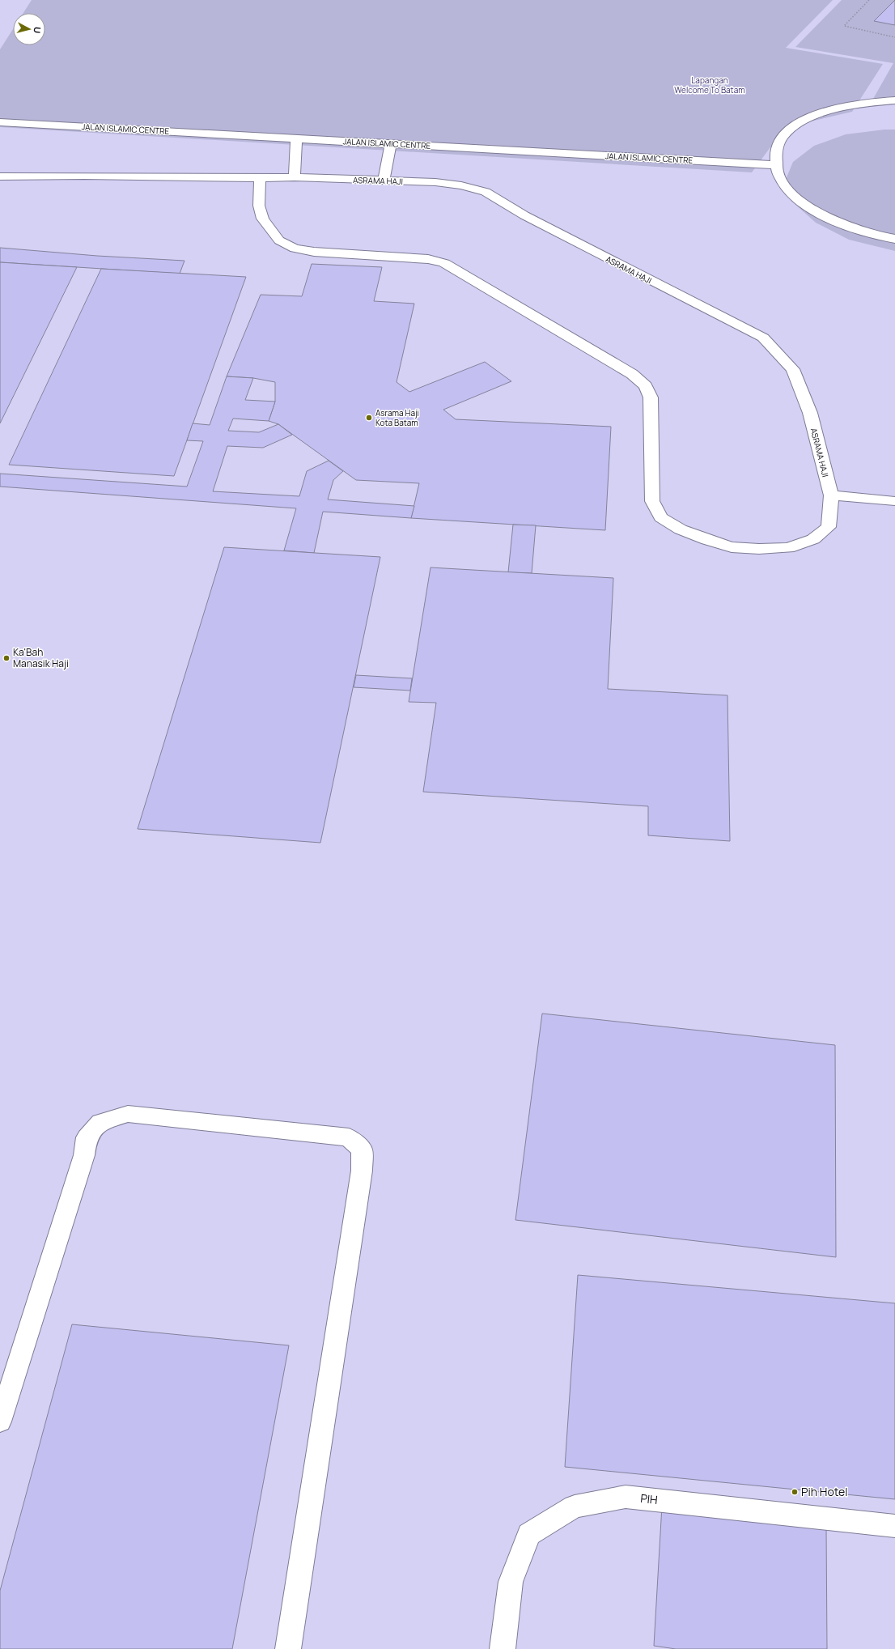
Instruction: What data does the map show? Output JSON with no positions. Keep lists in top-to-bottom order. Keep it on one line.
{"streets":{"street":["JALAN ISLAMIC CENTRE","ASRAMA HAJI","PIH"]},"parks":["Lapangan Welcome To Batam"],"places":["Asrama Haji Kota Batam","Ka'Bah Manasik Haji","Pih Hotel"],"north":"right"}
